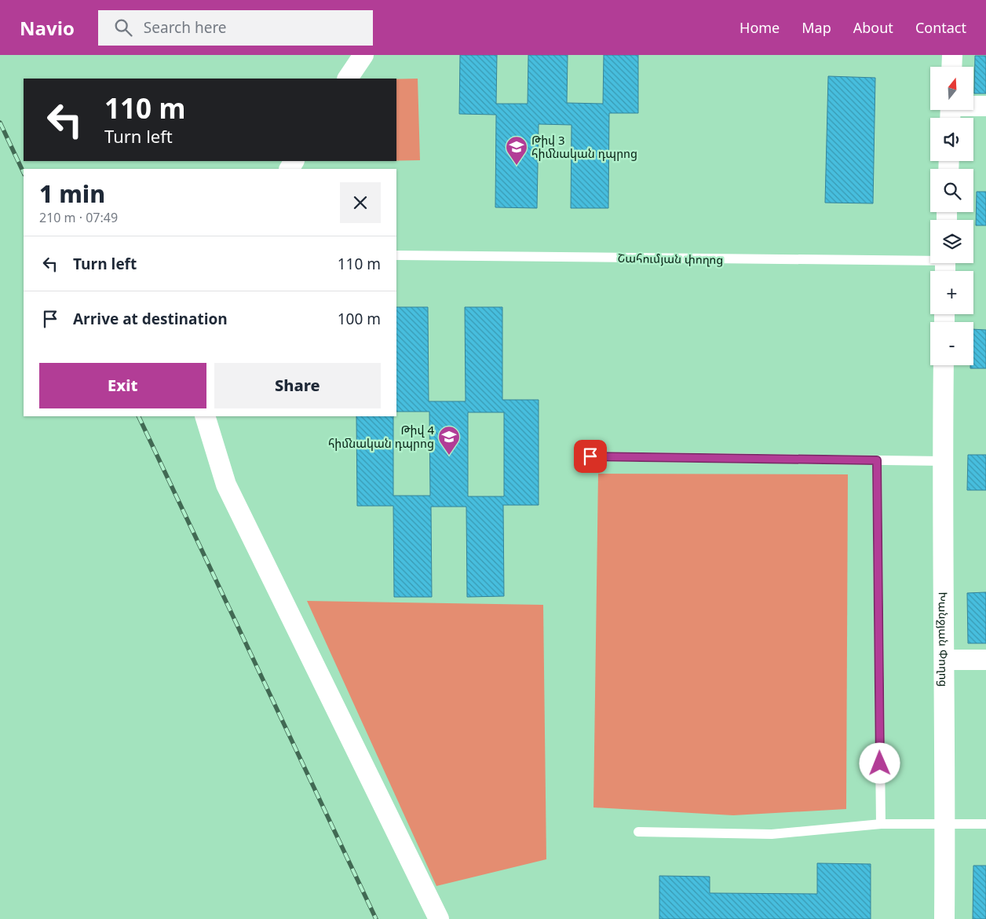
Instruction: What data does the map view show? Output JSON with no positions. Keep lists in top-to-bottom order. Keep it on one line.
{"streets":{"street":["Խանջյան Փողոց"],"lane":["Շահումյան փողոց"]},"places":{"school or university":["Թիվ 3 հիմնական դպրոց","Թիվ 4 հիմնական դպրոց"]},"north":"top","page":{"header":"Navio","search":"Search here","nav":["Home","Map","About","Contact"],"map_buttons":["+","−"],"turn":["110 m","Turn left"],"heading":["1 min","210 m · 07:49"],"list":[{"name":"Turn left","value":"110 m"},{"name":"Arrive at destination","value":"100 m"}],"buttons":["Exit","Share"]}}
